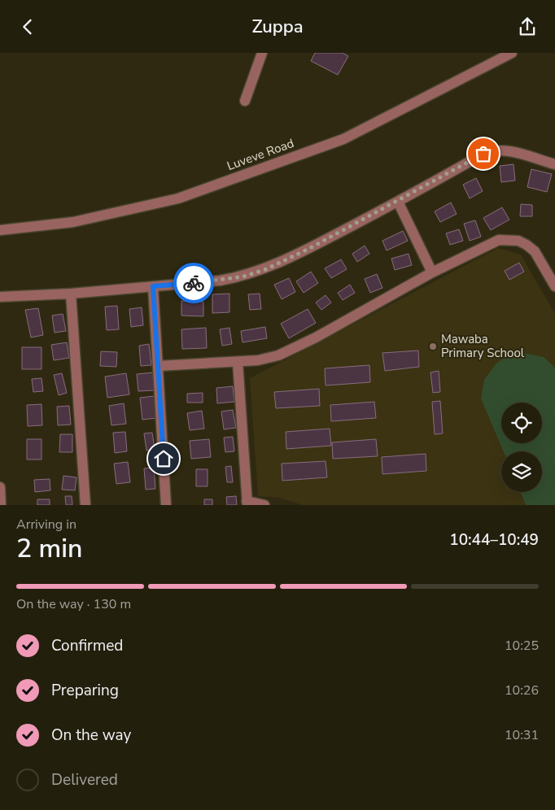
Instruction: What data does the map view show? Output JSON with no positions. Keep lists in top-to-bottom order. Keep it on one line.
{"streets":{"street":["Luveve Road"]},"places":["Mawaba Primary School"],"page":{"header":"Zuppa","heading":["2 min","Arriving in","10:44–10:49"],"bar":"On the way · 130 m","list":[["Confirmed","10:25"],["Preparing","10:26"],["On the way","10:31"],"Delivered"]}}
